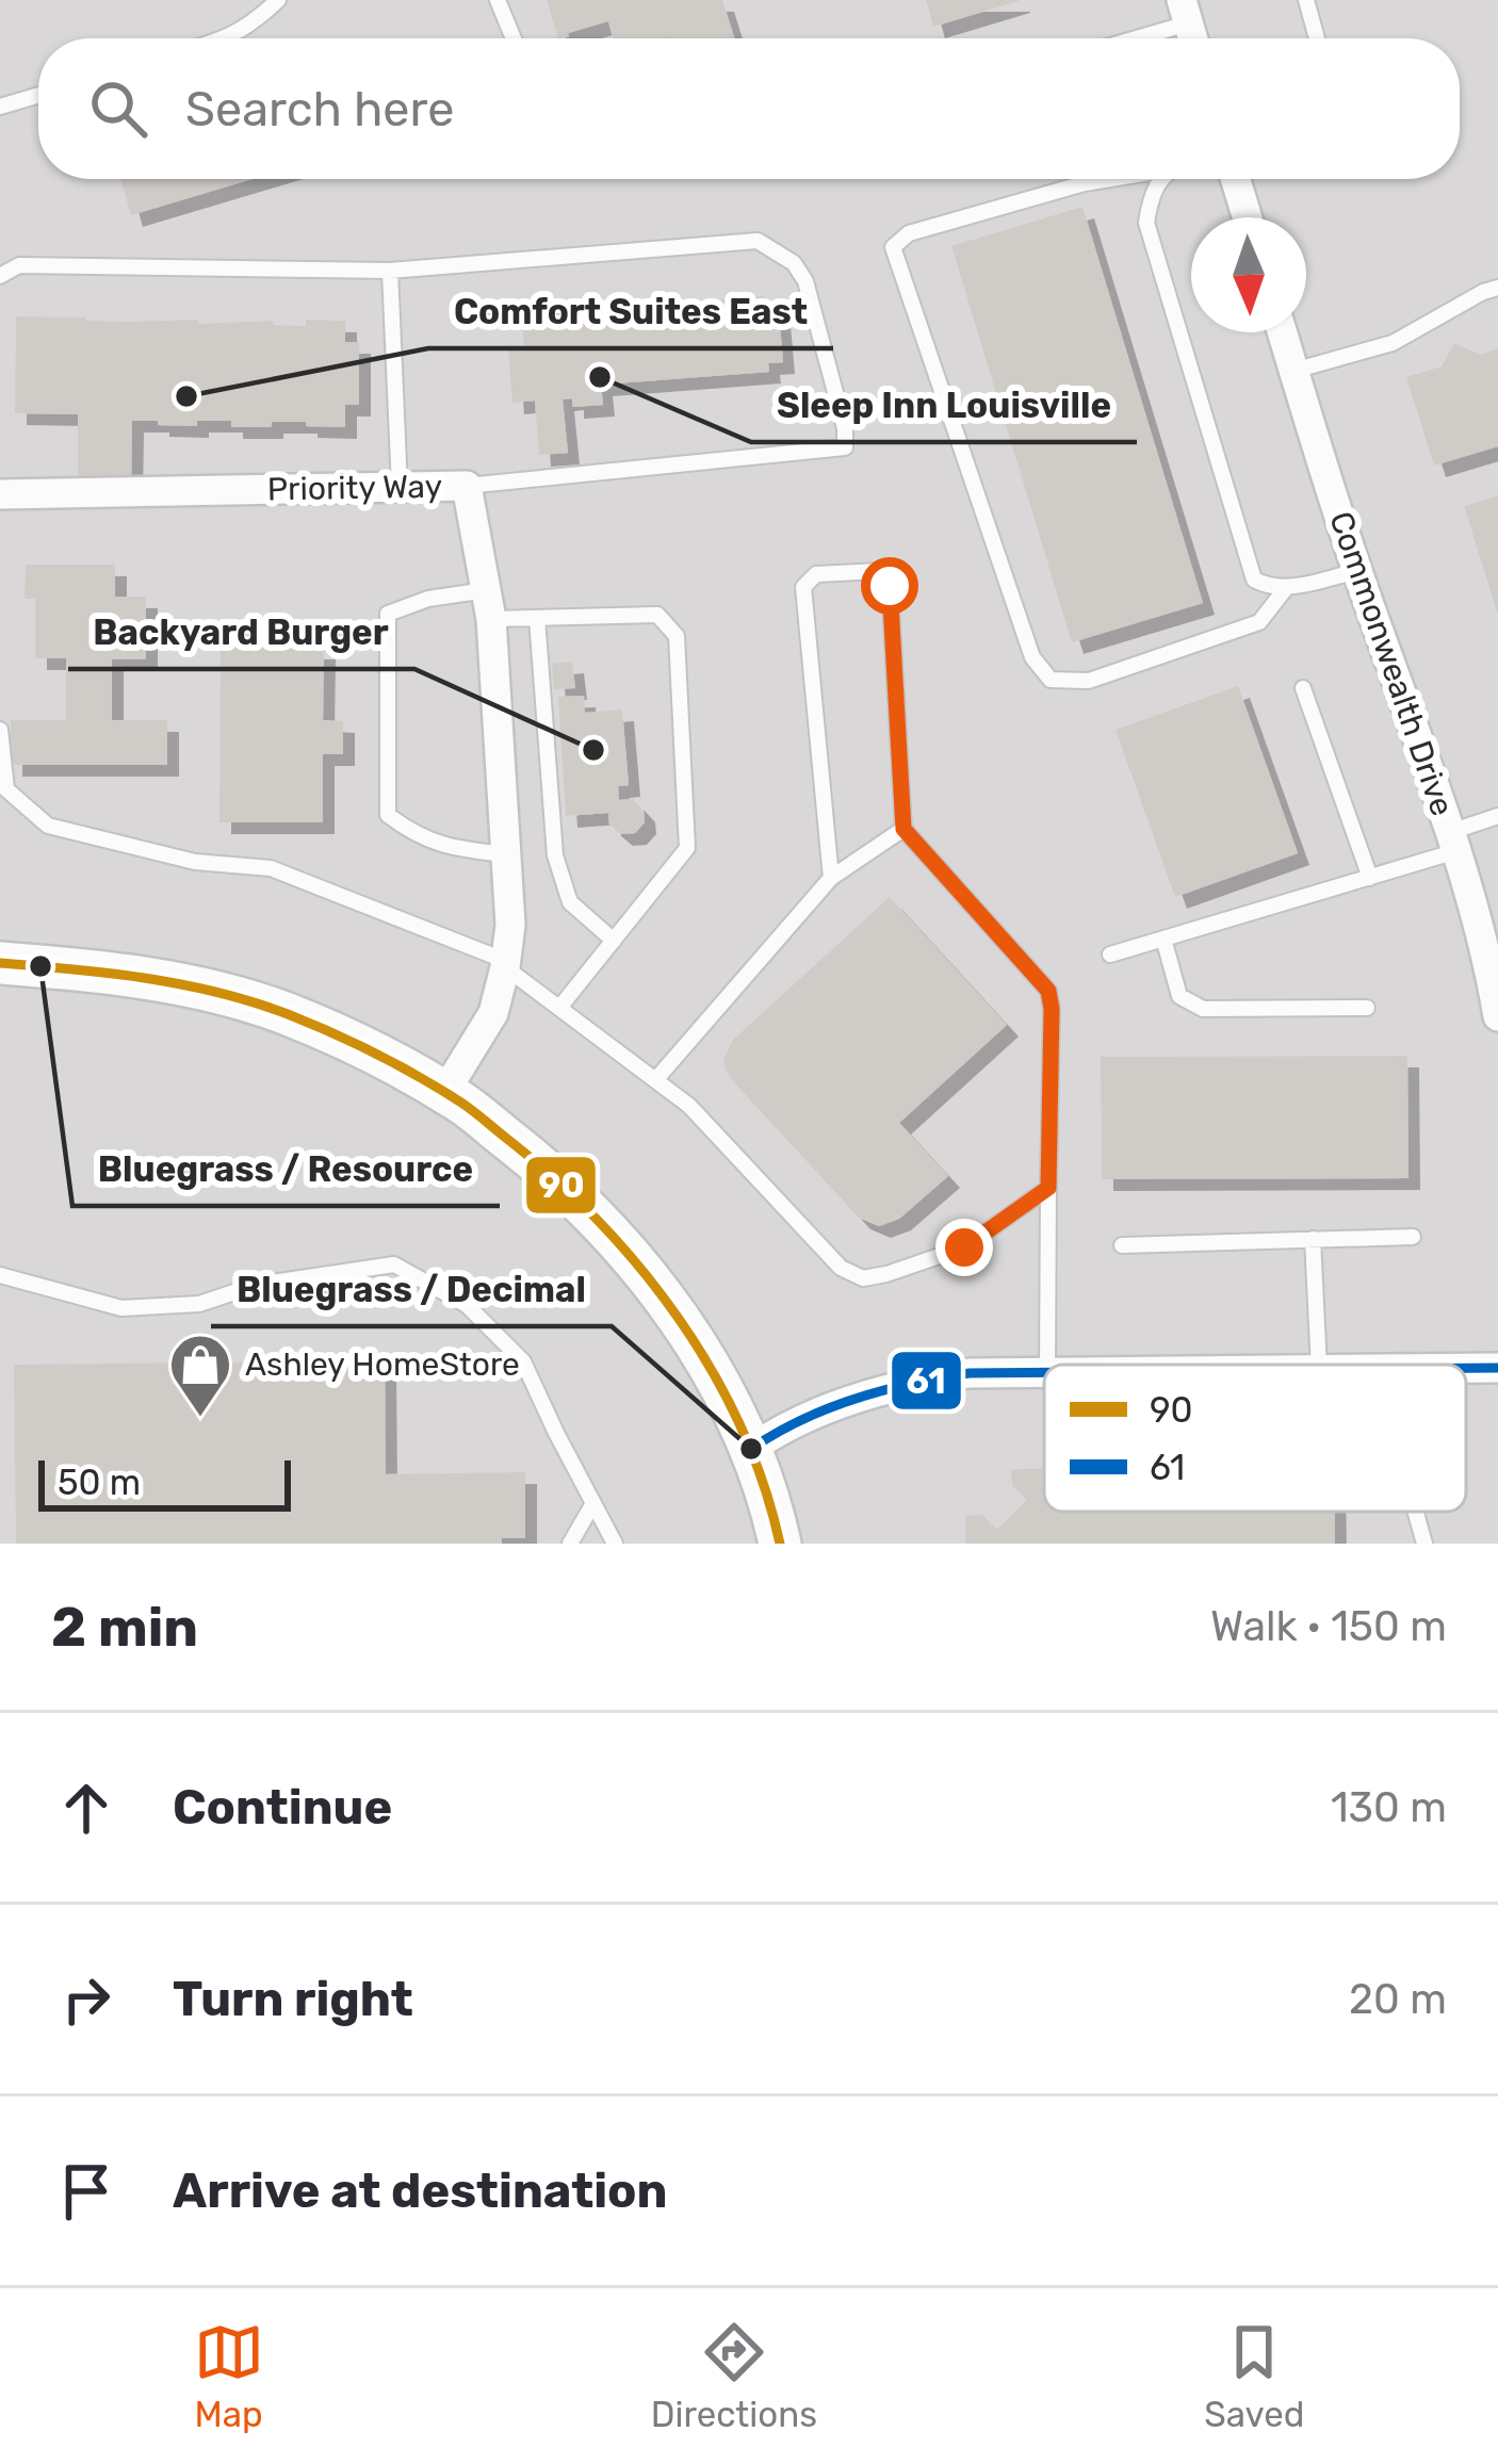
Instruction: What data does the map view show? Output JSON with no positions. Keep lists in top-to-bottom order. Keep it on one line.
{"streets":{"street":["Priority Way","Commonwealth Drive"]},"places":{"other":["Sleep Inn Louisville","Comfort Suites East","Backyard Burger","Bluegrass / Resource","Bluegrass / Decimal"],"shop":["Ashley HomeStore"]},"lines":["transit line 90","transit line 61"],"legend":["90","61"],"scale_bar":"50 m","north":"bottom","page":{"search":"Search here","scale":"50 m","heading":["2 min","Walk · 150 m"],"list":[["Continue","130 m"],["Turn right","20 m"],"Arrive at destination"],"nav":["Map","Directions","Saved"]}}
